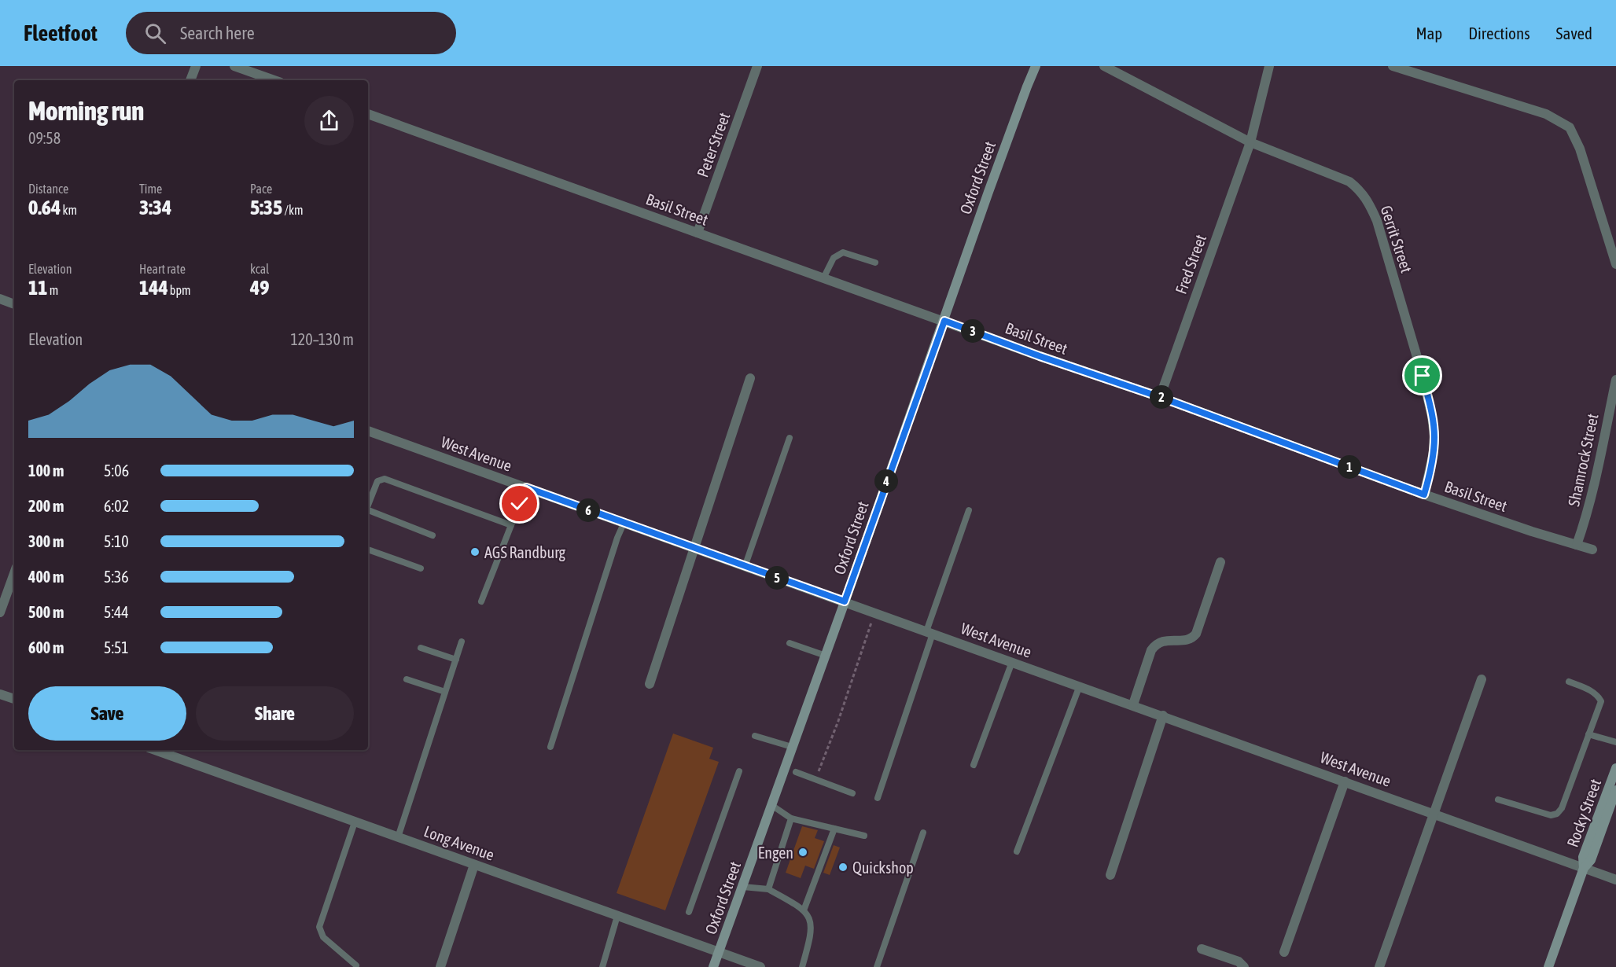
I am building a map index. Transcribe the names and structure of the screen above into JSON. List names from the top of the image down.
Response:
{
  "streets": {
    "street": [
      "Peter Street",
      "Oxford Street",
      "Basil Street",
      "Gerrit Street",
      "Fred Street",
      "West Avenue",
      "Shamrock Street",
      "Rocky Street",
      "Long Avenue"
    ]
  },
  "crossings": [
    ["Peter Street", "Basil Street"],
    ["Oxford Street", "Basil Street"],
    ["Oxford Street", "West Avenue"],
    ["Oxford Street", "Long Avenue"],
    ["Basil Street", "Gerrit Street"],
    ["Basil Street", "Fred Street"],
    ["Basil Street", "Shamrock Street"],
    ["Gerrit Street", "Fred Street"],
    ["West Avenue", "Rocky Street"]
  ],
  "places": ["AGS Randburg", "Engen", "Quickshop"],
  "page": {
    "header": "Fleetfoot",
    "search": "Search here",
    "nav": ["Map", "Directions", "Saved"],
    "heading": ["Morning run", "09:58"],
    "stats": [
      ["Distance", "0.64 km"],
      ["Time", "3:34"],
      ["Pace", "5:35 /km"],
      ["Elevation", "11 m"],
      ["Heart rate", "144 bpm"],
      ["kcal", "49"]
    ],
    "pins": [
      "3",
      "2",
      "1",
      "4",
      "6",
      "5"
    ],
    "chart": ["Elevation", "120–130 m"],
    "list": [
      {
        "name": "100 m",
        "note": "5:06"
      },
      {
        "name": "200 m",
        "note": "6:02"
      },
      {
        "name": "300 m",
        "note": "5:10"
      },
      {
        "name": "400 m",
        "note": "5:36"
      },
      {
        "name": "500 m",
        "note": "5:44"
      },
      {
        "name": "600 m",
        "note": "5:51"
      }
    ],
    "buttons": ["Save", "Share"]
  }
}
